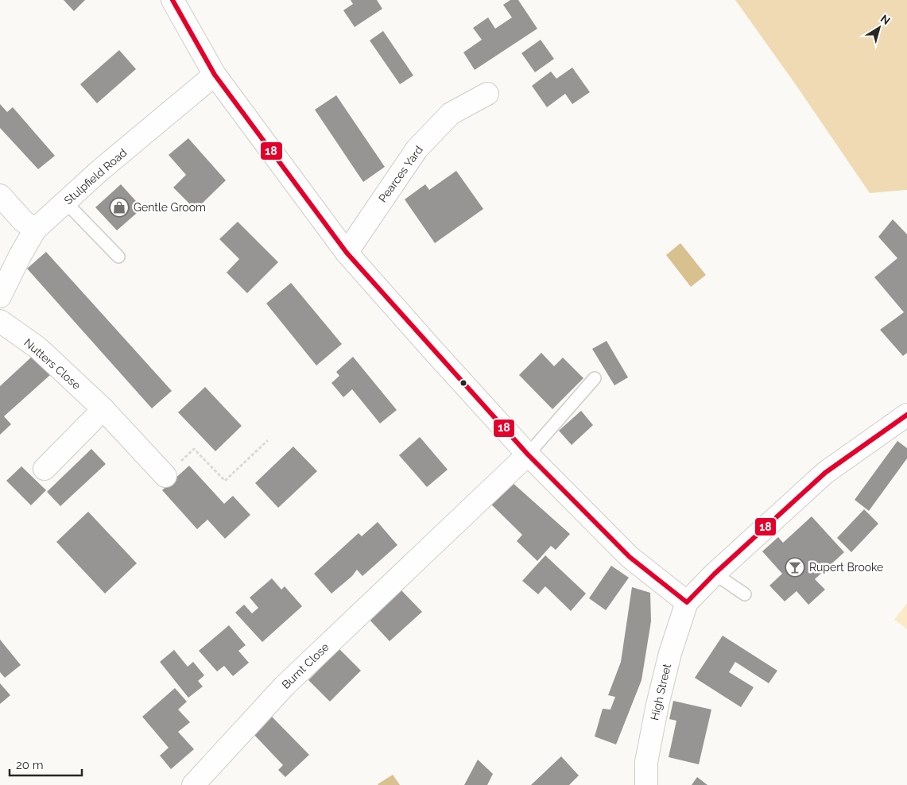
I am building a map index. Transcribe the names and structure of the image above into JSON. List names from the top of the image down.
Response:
{
  "streets": {
    "street": [
      "Pearces Yard",
      "Stulpfield Road",
      "Nutters Close",
      "Burnt Close",
      "High Street"
    ]
  },
  "places": {
    "shop": ["Gentle Groom"],
    "bar": ["Rupert Brooke"]
  },
  "lines": ["transit line 18"],
  "scale_bar": "20 m",
  "north": "top right"
}
